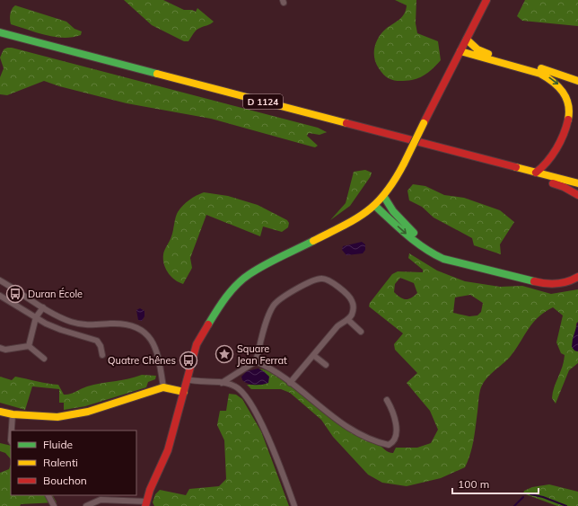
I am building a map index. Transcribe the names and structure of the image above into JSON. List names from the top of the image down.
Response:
{
  "streets": {
    "main road": ["D 1124"]
  },
  "places": {
    "bus stop": ["Duran École", "Quatre Chênes"],
    "place": ["Square Jean Ferrat"]
  },
  "legend": ["Fluide", "Ralenti", "Bouchon"],
  "scale_bar": "100 m"
}
